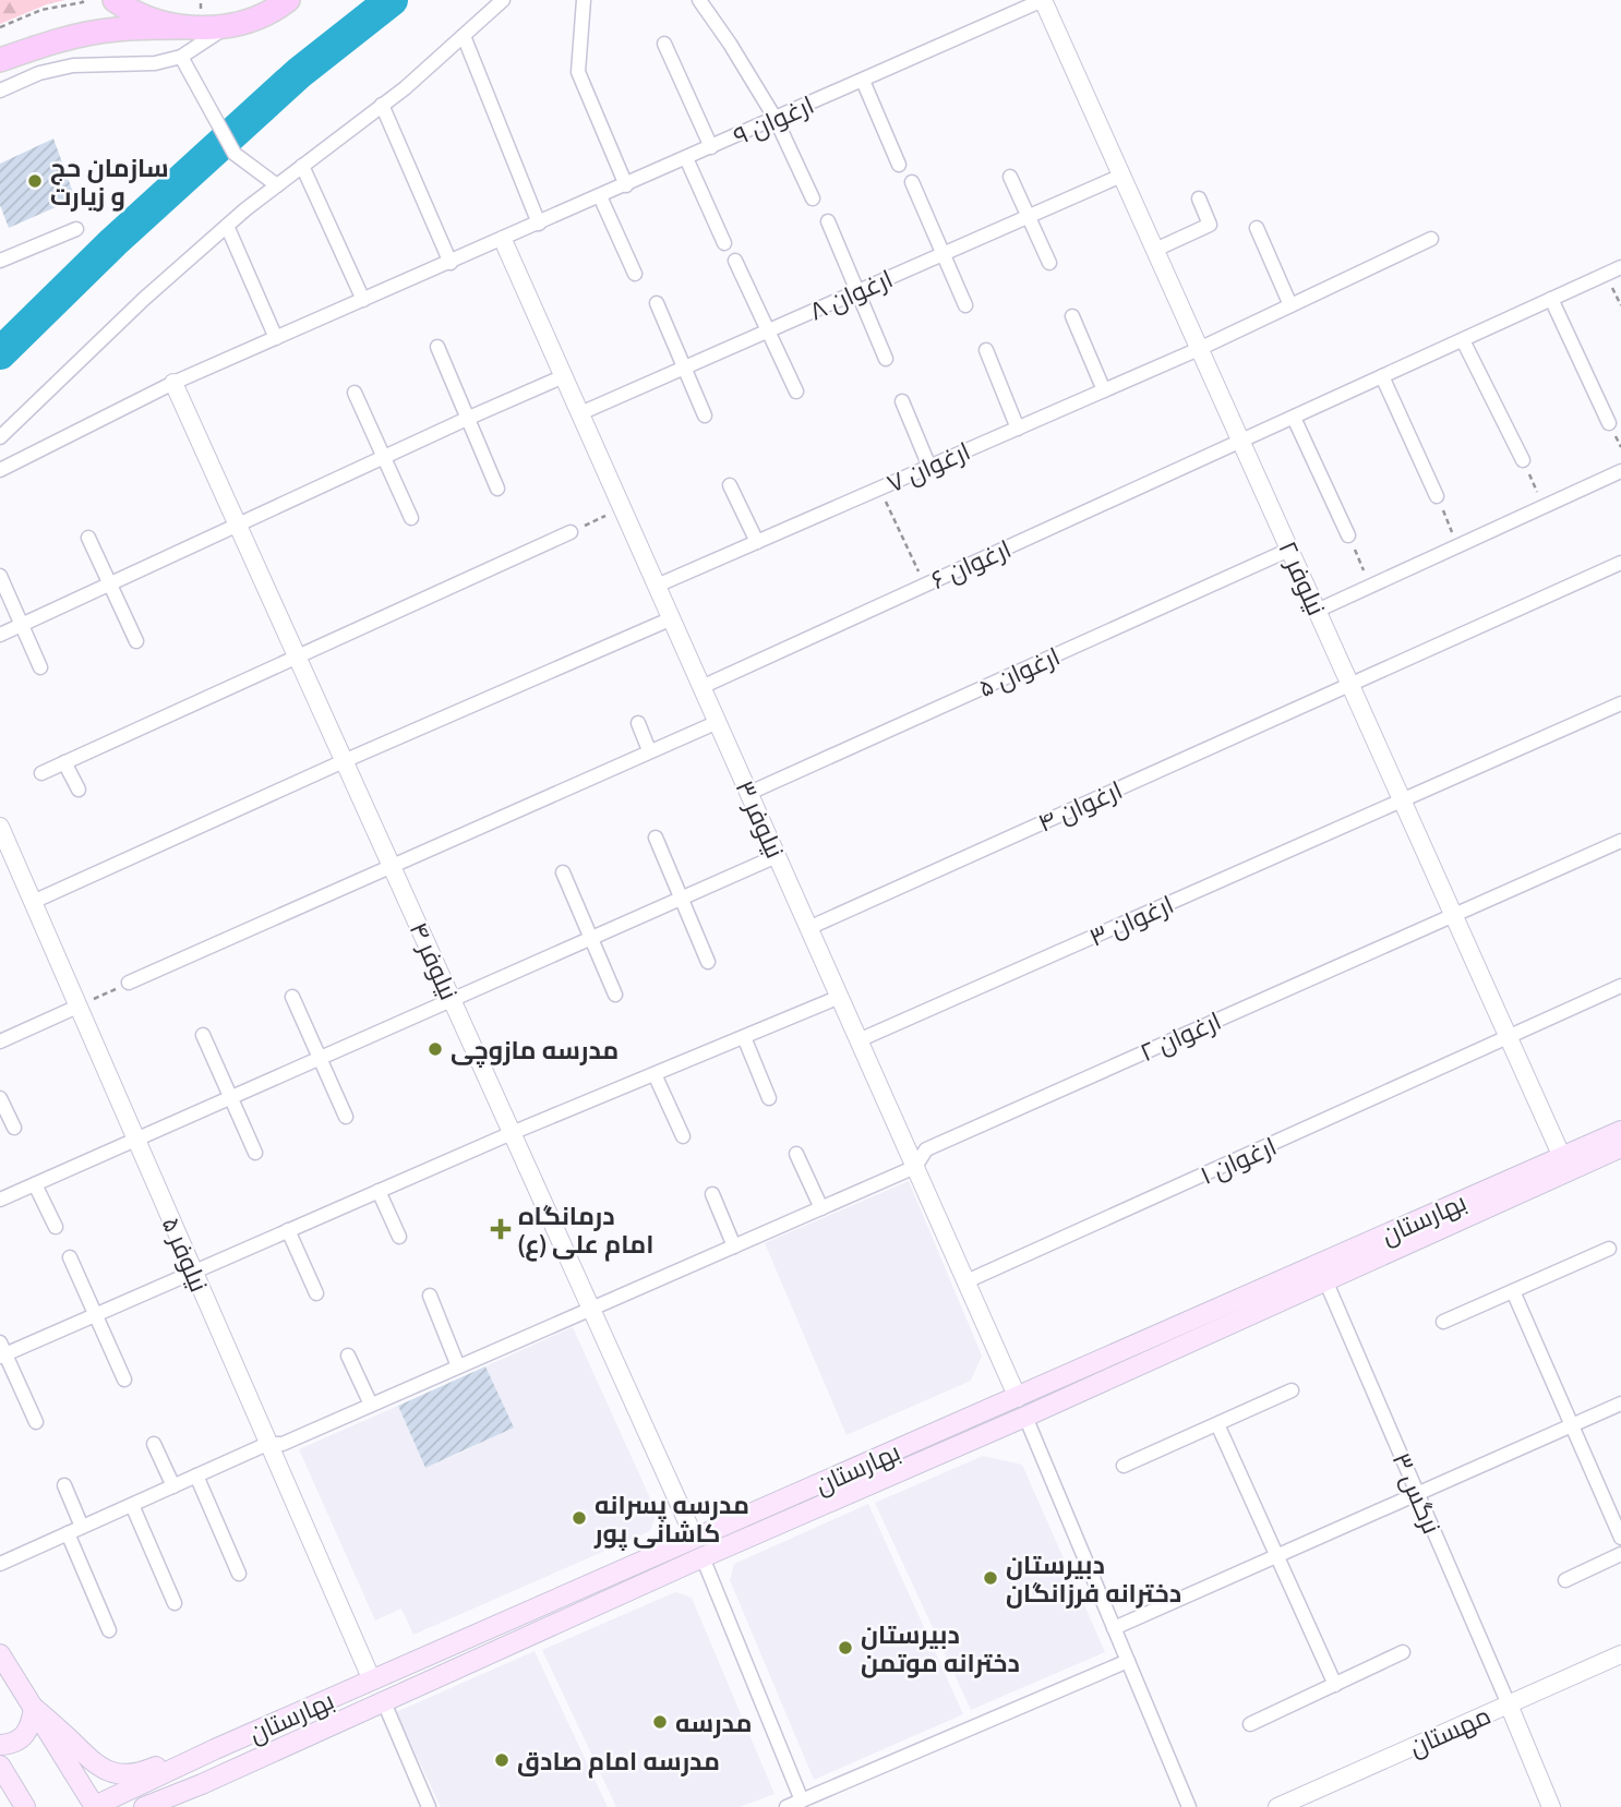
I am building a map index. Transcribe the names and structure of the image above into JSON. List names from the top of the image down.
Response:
{
  "streets": {
    "main road": ["بهارستان"],
    "street": [
      "ارغوان ۹",
      "ارغوان ۸",
      "ارغوان ۷",
      "ارغوان ۶",
      "نیلوفر ۲",
      "ارغوان ۵",
      "ارغوان ۴",
      "نیلوفر ۳",
      "ارغوان ۳",
      "نیلوفر ۴",
      "ارغوان ۲",
      "ارغوان ۱",
      "نیلوفر ۵",
      "نرگس ۳",
      "مهستان"
    ]
  },
  "crossings": [
    ["ارغوان ۹", "نیلوفر ۲"],
    ["ارغوان ۹", "نیلوفر ۳"],
    ["ارغوان ۹", "نیلوفر ۴"],
    ["ارغوان ۸", "نیلوفر ۲"],
    ["ارغوان ۸", "نیلوفر ۳"],
    ["ارغوان ۷", "نیلوفر ۲"],
    ["ارغوان ۷", "نیلوفر ۳"],
    ["ارغوان ۶", "نیلوفر ۲"],
    ["ارغوان ۶", "نیلوفر ۳"],
    ["نیلوفر ۲", "ارغوان ۵"],
    ["نیلوفر ۲", "ارغوان ۴"],
    ["نیلوفر ۲", "ارغوان ۳"],
    ["نیلوفر ۲", "ارغوان ۲"],
    ["نیلوفر ۲", "ارغوان ۱"],
    ["نیلوفر ۲", "بهارستان"],
    ["ارغوان ۵", "نیلوفر ۳"],
    ["ارغوان ۴", "نیلوفر ۳"],
    ["نیلوفر ۳", "ارغوان ۳"],
    ["نیلوفر ۳", "ارغوان ۲"],
    ["نیلوفر ۳", "ارغوان ۱"],
    ["نیلوفر ۳", "بهارستان"],
    ["نیلوفر ۴", "ارغوان ۲"],
    ["نیلوفر ۴", "بهارستان"],
    ["ارغوان ۲", "نیلوفر ۵"],
    ["بهارستان", "نیلوفر ۵"],
    ["بهارستان", "نرگس ۳"],
    ["نرگس ۳", "مهستان"]
  ],
  "places": {
    "other": [
      "سازمان حج و زیارت",
      "مدرسه مازوچی",
      "مدرسه پسرانه کاشانی پور",
      "دبیرستان دخترانه فرزانگان",
      "دبیرستان دخترانه موتمن",
      "مدرسه",
      "مدرسه امام صادق"
    ],
    "health": ["درمانگاه امام علی (ع)"]
  }
}
